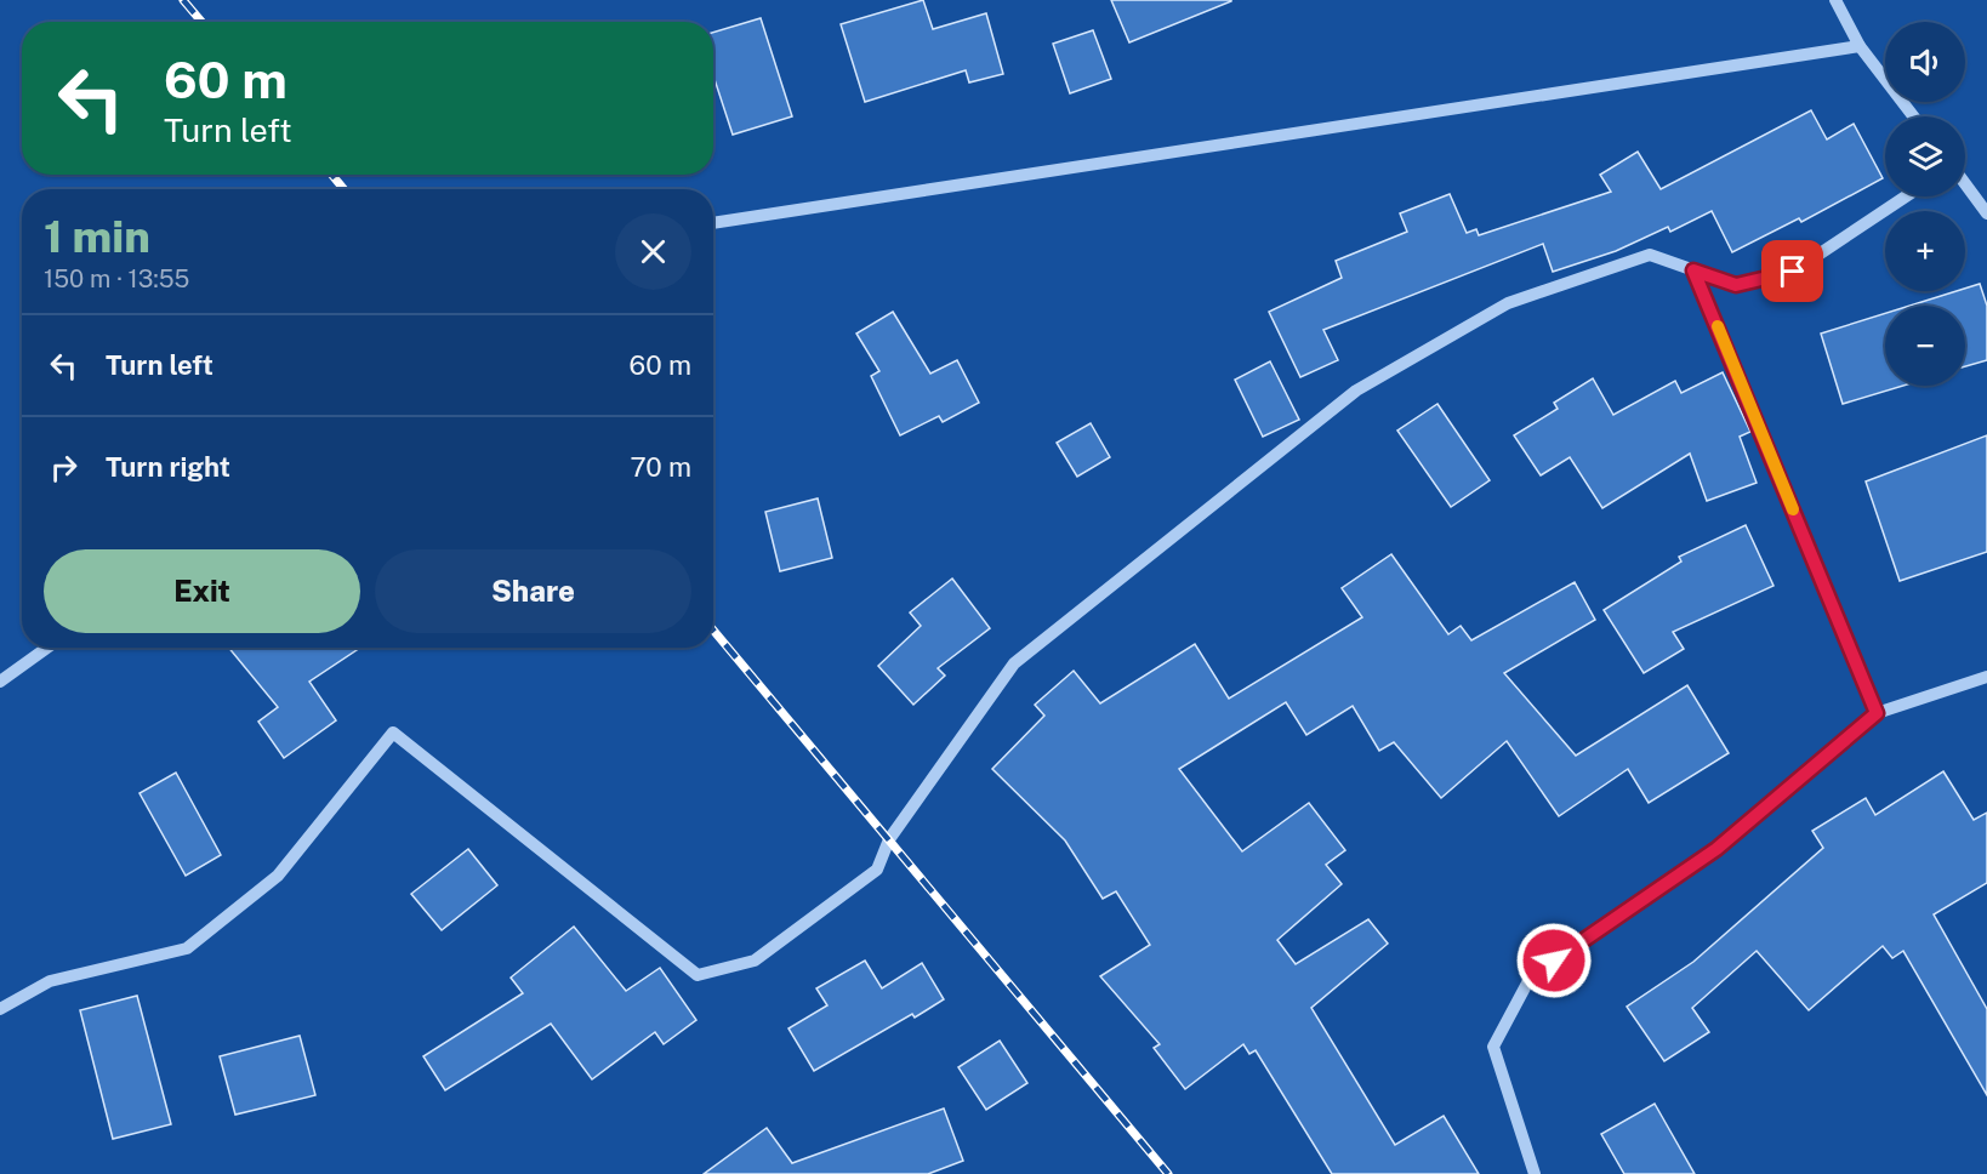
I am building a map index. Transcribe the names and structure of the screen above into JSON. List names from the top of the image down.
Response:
{
  "page": {
    "map_buttons": ["+", "−"],
    "turn": ["60 m", "Turn left"],
    "heading": ["1 min", "150 m · 13:55"],
    "list": [
      {
        "name": "Turn left",
        "value": "60 m"
      },
      {
        "name": "Turn right",
        "value": "70 m"
      }
    ],
    "buttons": ["Exit", "Share"]
  }
}
